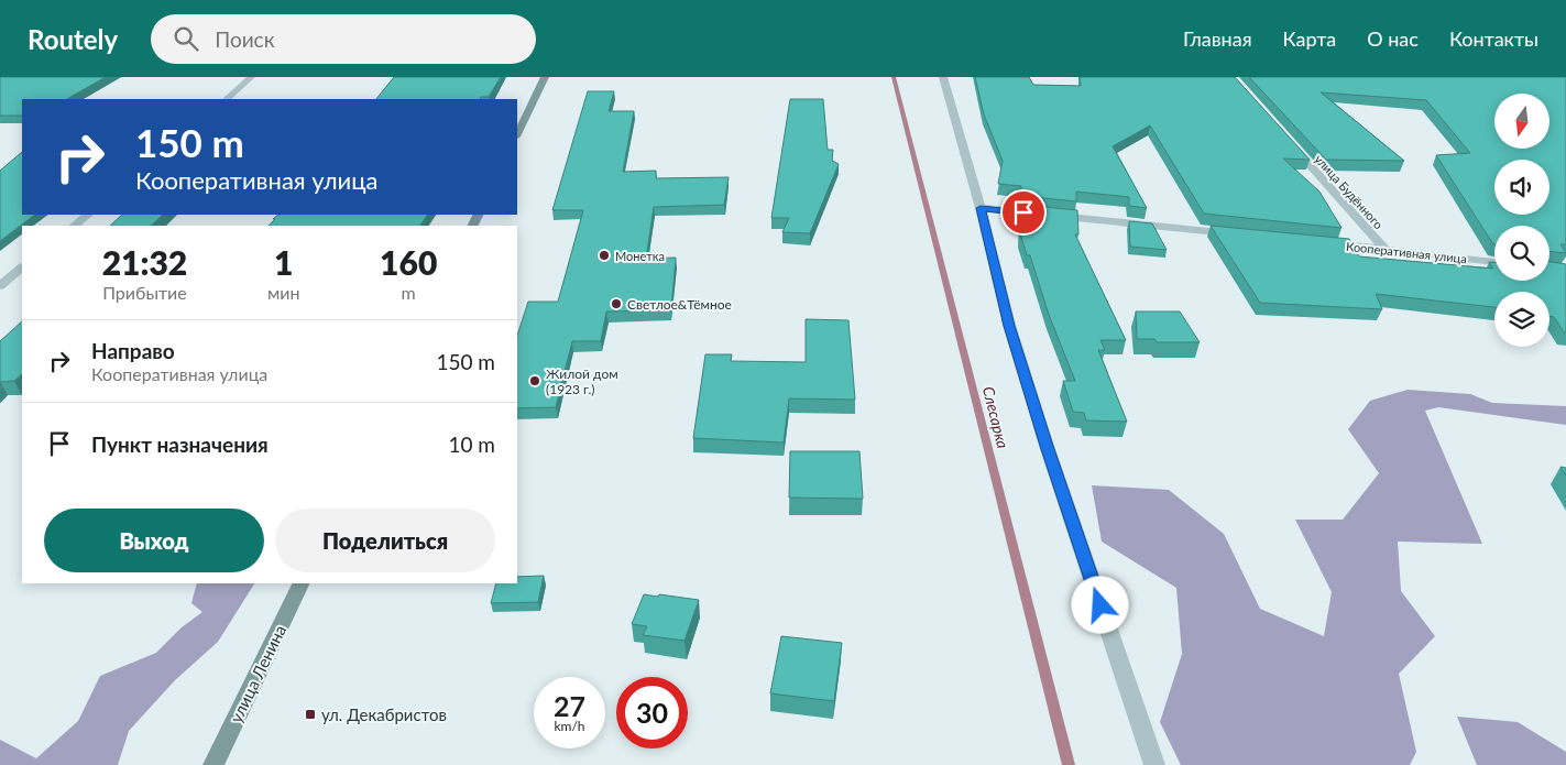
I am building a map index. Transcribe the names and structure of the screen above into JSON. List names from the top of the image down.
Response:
{
  "streets": {
    "main road": ["улица Ленина"],
    "street": ["улица Будённого", "Кооперативная улица"]
  },
  "crossings": [
    ["улица Будённого", "Кооперативная улица"]
  ],
  "water": ["Слесарка"],
  "places": {
    "other": ["Монетка", "Светлое&Тёмное", "Жилой дом (1923 г.)"],
    "transit": ["ул. Декабристов"]
  },
  "north": "bottom",
  "page": {
    "header": "Routely",
    "search": "Поиск",
    "nav": [
      "Главная",
      "Карта",
      "О нас",
      "Контакты"
    ],
    "turn": ["150 m", "Кооперативная улица"],
    "eta": [
      "21:32",
      "Прибытие",
      "1",
      "мин",
      "160",
      "m"
    ],
    "list": [
      {
        "name": "Направо",
        "note": "Кооперативная улица",
        "value": "150 m"
      },
      {
        "name": "Пункт назначения",
        "value": "10 m"
      }
    ],
    "buttons": ["Выход", "Поделиться"],
    "speed": "27 km/h",
    "limit": "30"
  }
}
